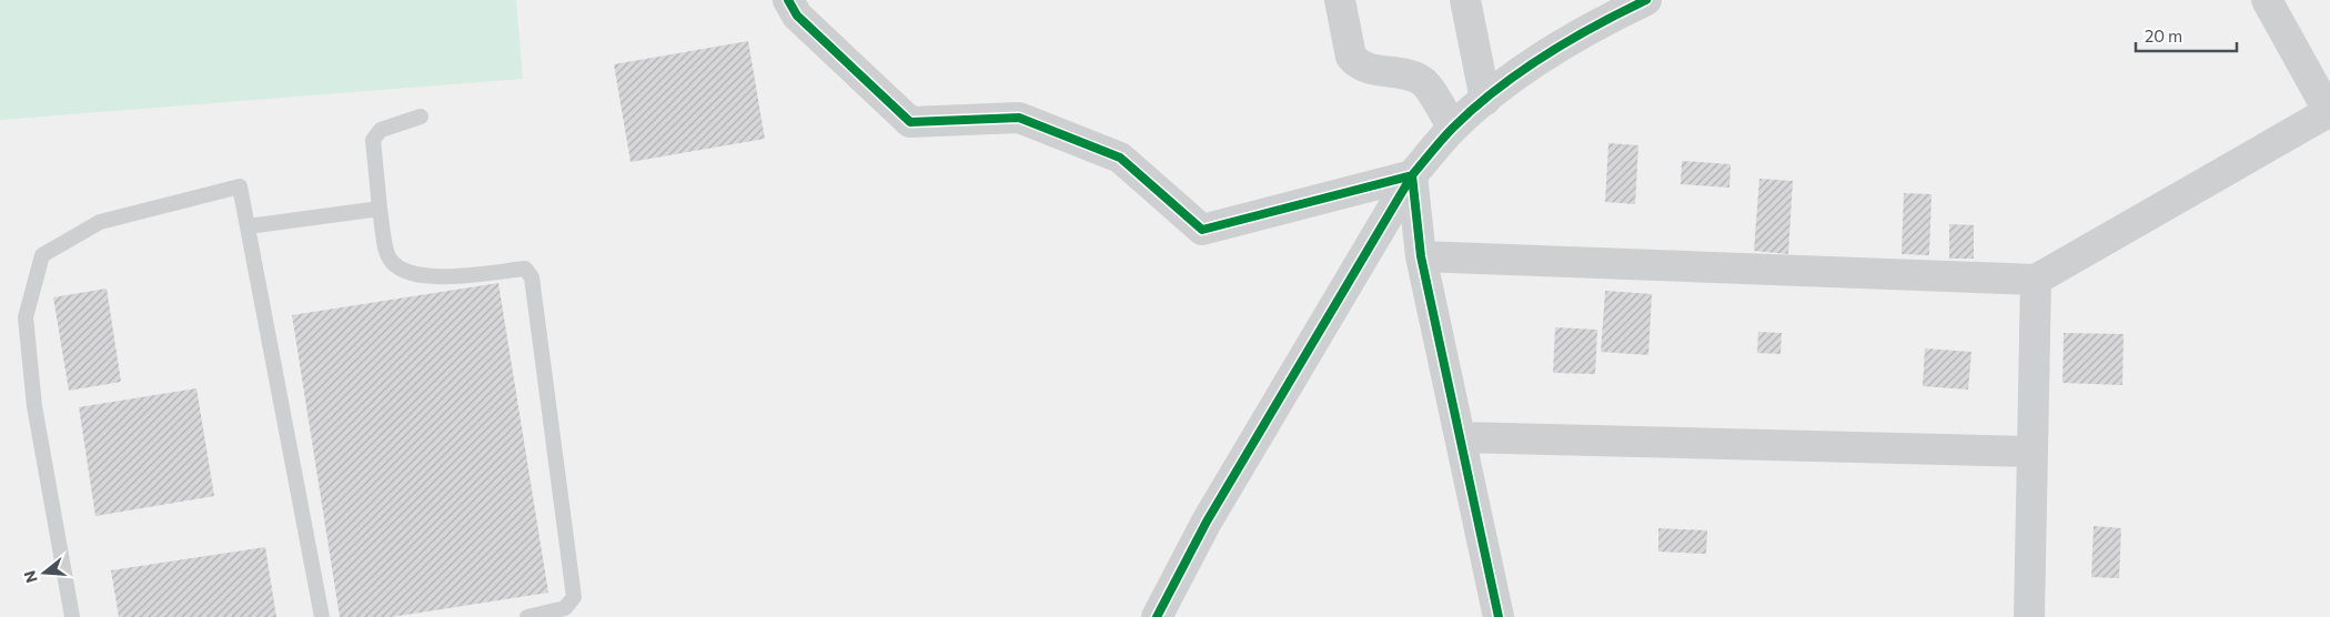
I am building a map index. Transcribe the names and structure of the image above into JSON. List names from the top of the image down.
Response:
{
  "scale_bar": "20 m",
  "north": "left"
}
